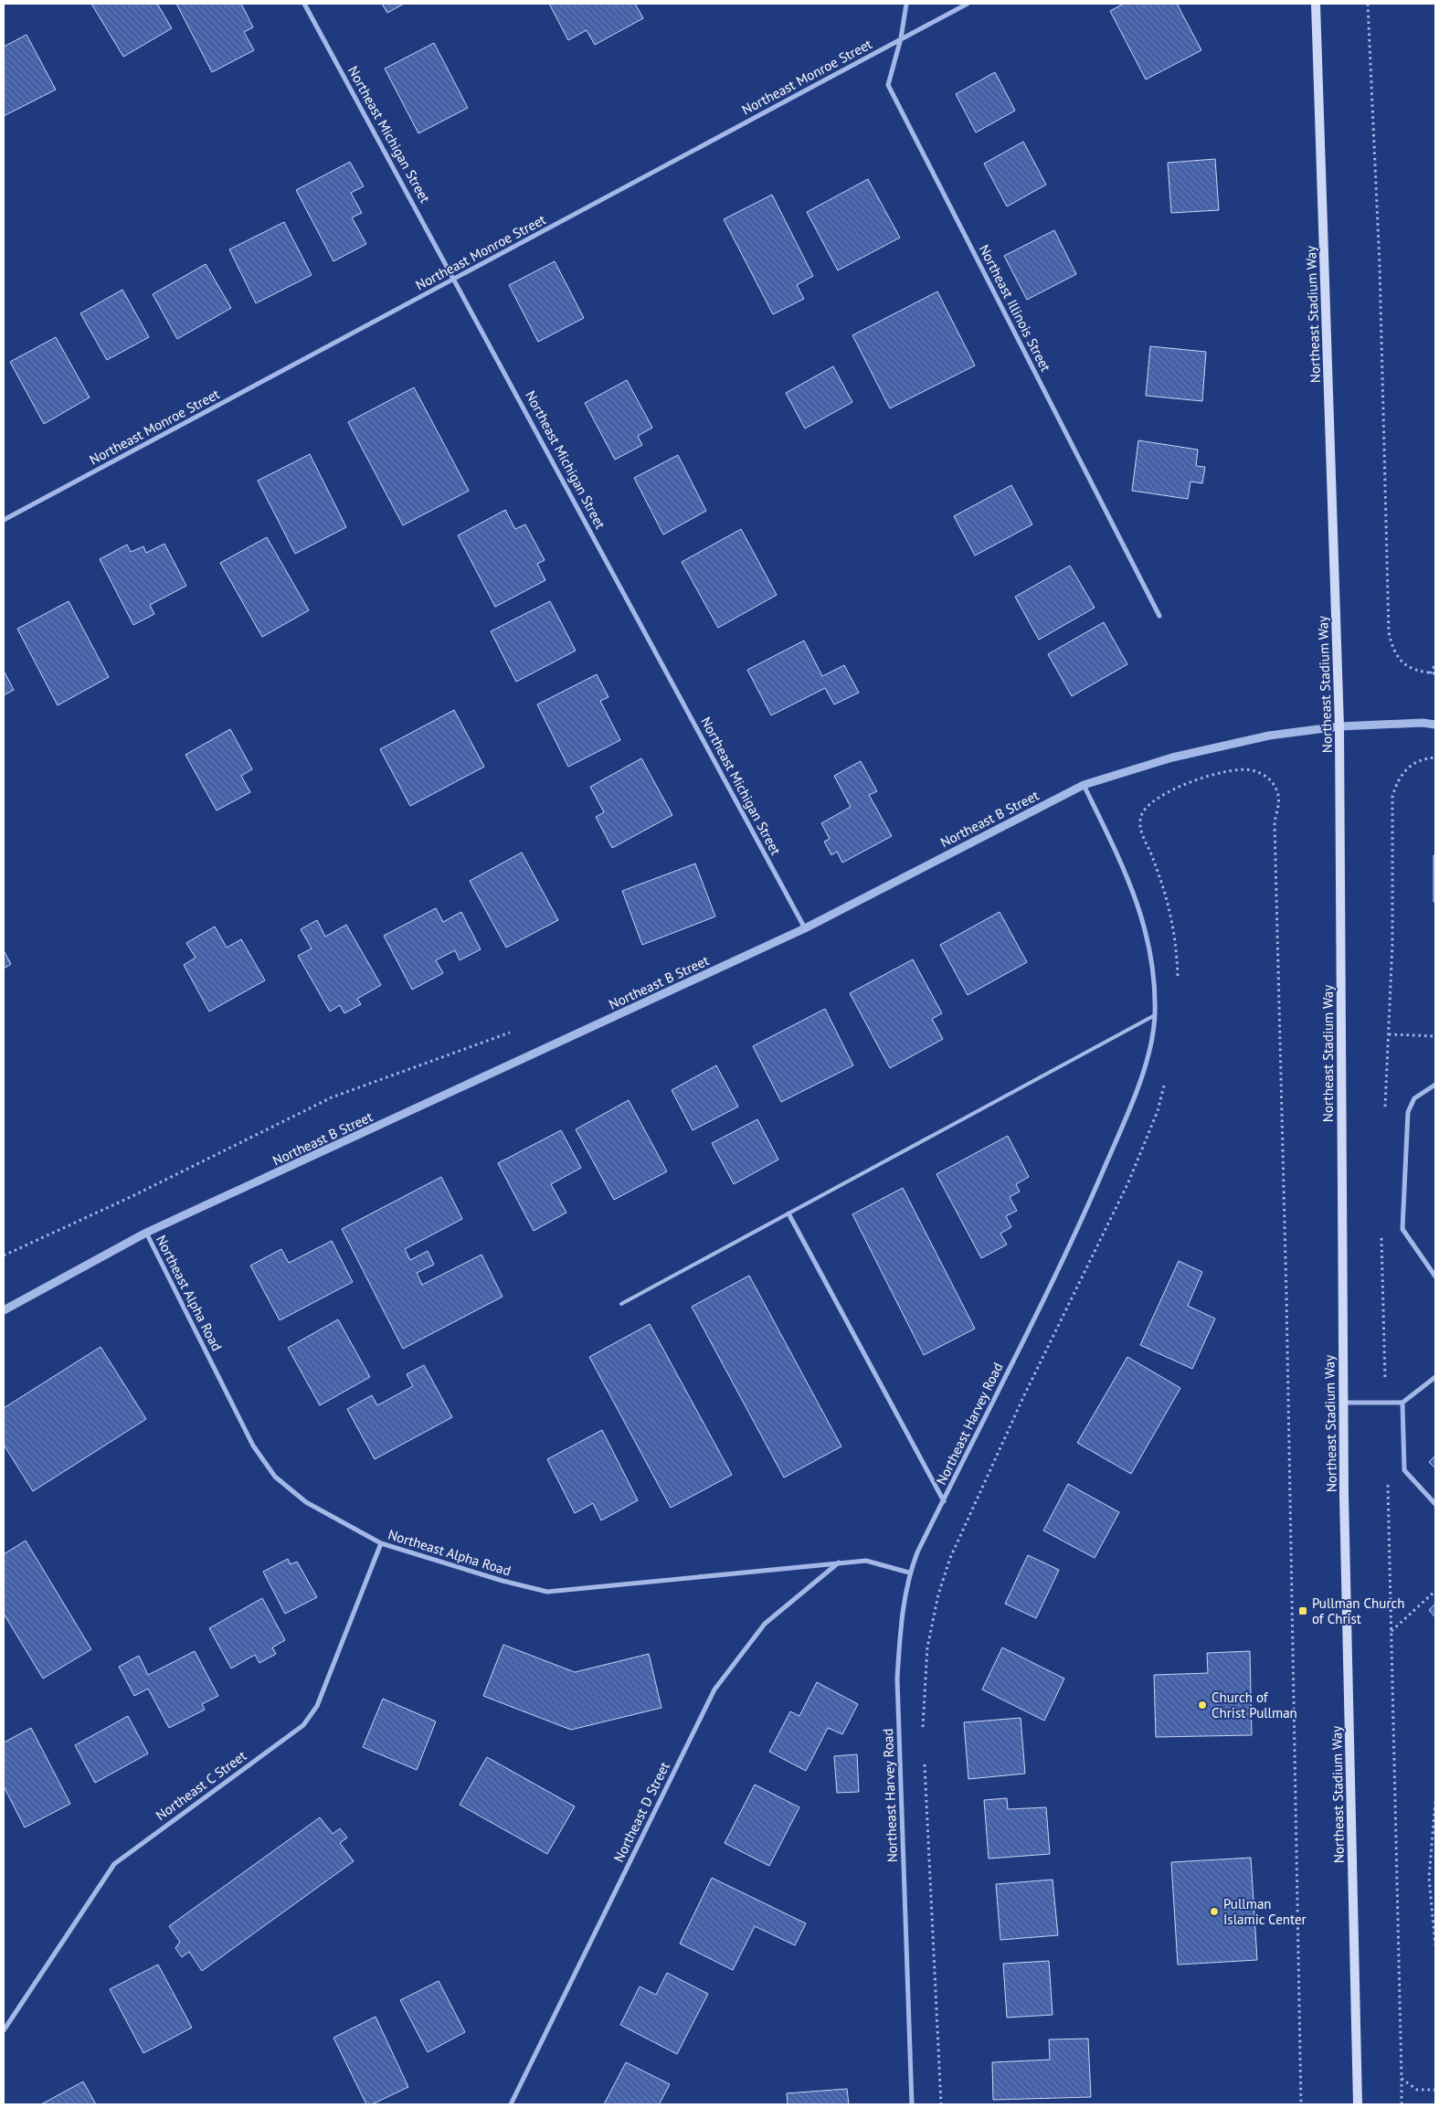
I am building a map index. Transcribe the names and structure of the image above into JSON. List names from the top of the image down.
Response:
{
  "streets": {
    "main road": ["Northeast Stadium Way"],
    "street": [
      "Northeast Monroe Street",
      "Northeast Michigan Street",
      "Northeast Illinois Street",
      "Northeast B Street",
      "Northeast Alpha Road",
      "Northeast Harvey Road",
      "Northeast C Street",
      "Northeast D Street"
    ]
  },
  "crossings": [
    ["Northeast Monroe Street", "Northeast Michigan Street"],
    ["Northeast Monroe Street", "Northeast Illinois Street"],
    ["Northeast Michigan Street", "Northeast B Street"],
    ["Northeast Stadium Way", "Northeast B Street"],
    ["Northeast B Street", "Northeast Alpha Road"],
    ["Northeast B Street", "Northeast Harvey Road"],
    ["Northeast Alpha Road", "Northeast Harvey Road"],
    ["Northeast Alpha Road", "Northeast C Street"],
    ["Northeast Alpha Road", "Northeast D Street"]
  ],
  "places": {
    "transit": ["Pullman Church of Christ"],
    "other": ["Church of Christ Pullman", "Pullman Islamic Center"]
  }
}
